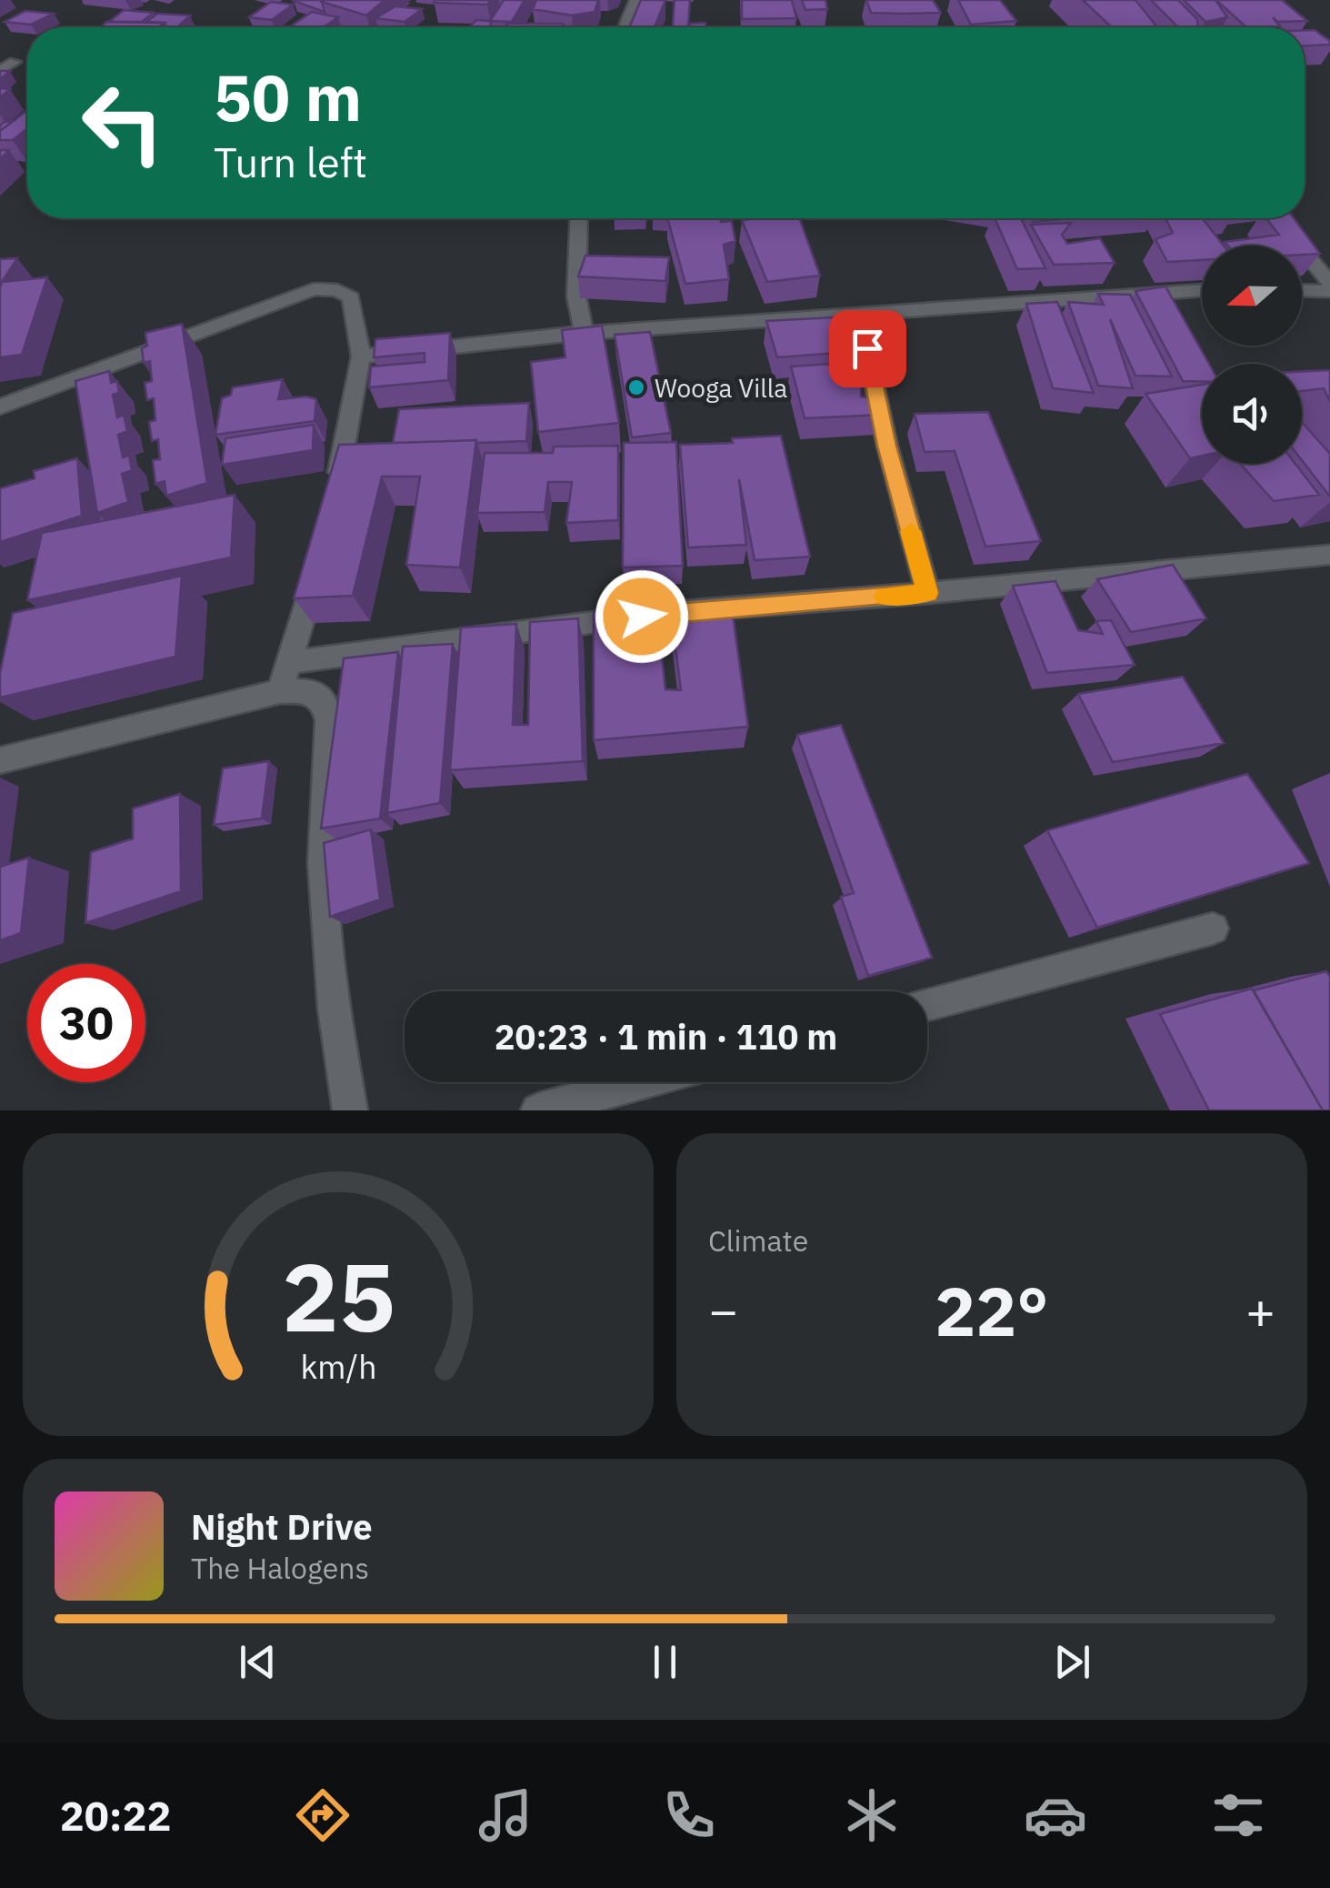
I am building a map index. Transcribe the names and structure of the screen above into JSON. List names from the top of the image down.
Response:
{
  "places": ["Wooga Villa"],
  "north": "left",
  "page": {
    "turn": ["50 m", "Turn left"],
    "limit": "30",
    "trip": "20:23 · 1 min · 110 m",
    "tile": "Climate",
    "heat": ["−", "22°", "+"],
    "song": ["Night Drive", "The Halogens"],
    "tabs": "20:22",
    "gauge": ["25", "km/h"]
  }
}
